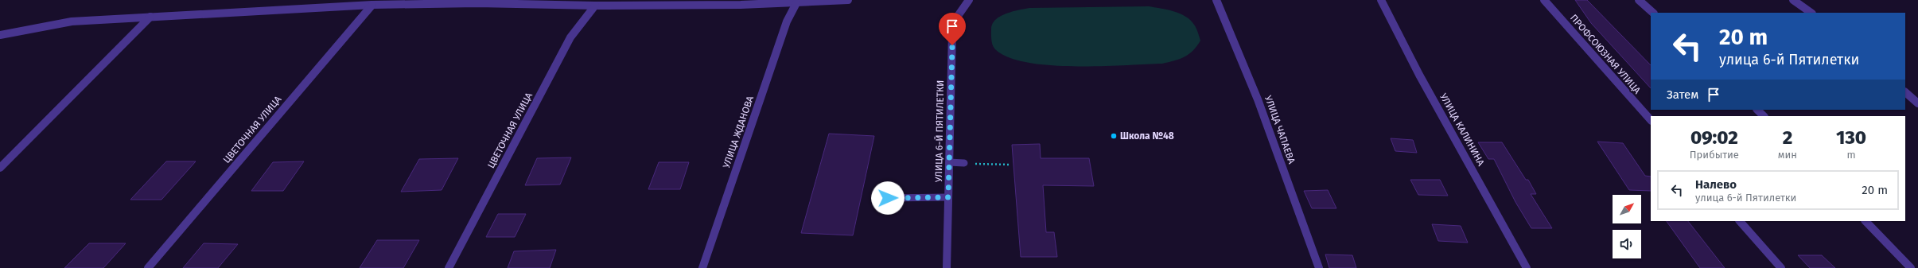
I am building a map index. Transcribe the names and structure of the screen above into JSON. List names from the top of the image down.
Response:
{
  "streets": {
    "street": [
      "ПРОФСОЮЗНАЯ УЛИЦА",
      "ЦВЕТОЧНАЯ УЛИЦА",
      "УЛИЦА ЧАПАЕВА",
      "УЛИЦА КАЛИНИНА",
      "УЛИЦА 6-Й ПЯТИЛЕТКИ",
      "УЛИЦА ЖДАНОВА"
    ]
  },
  "places": ["Школа №48"],
  "north": "top right",
  "page": {
    "turn": ["20 m", "улица 6-й Пятилетки"],
    "then": "Затем",
    "eta": [
      "09:02",
      "Прибытие",
      "2",
      "мин",
      "130",
      "m"
    ],
    "list": [
      {
        "name": "Налево",
        "note": "улица 6-й Пятилетки",
        "value": "20 m"
      }
    ]
  }
}
